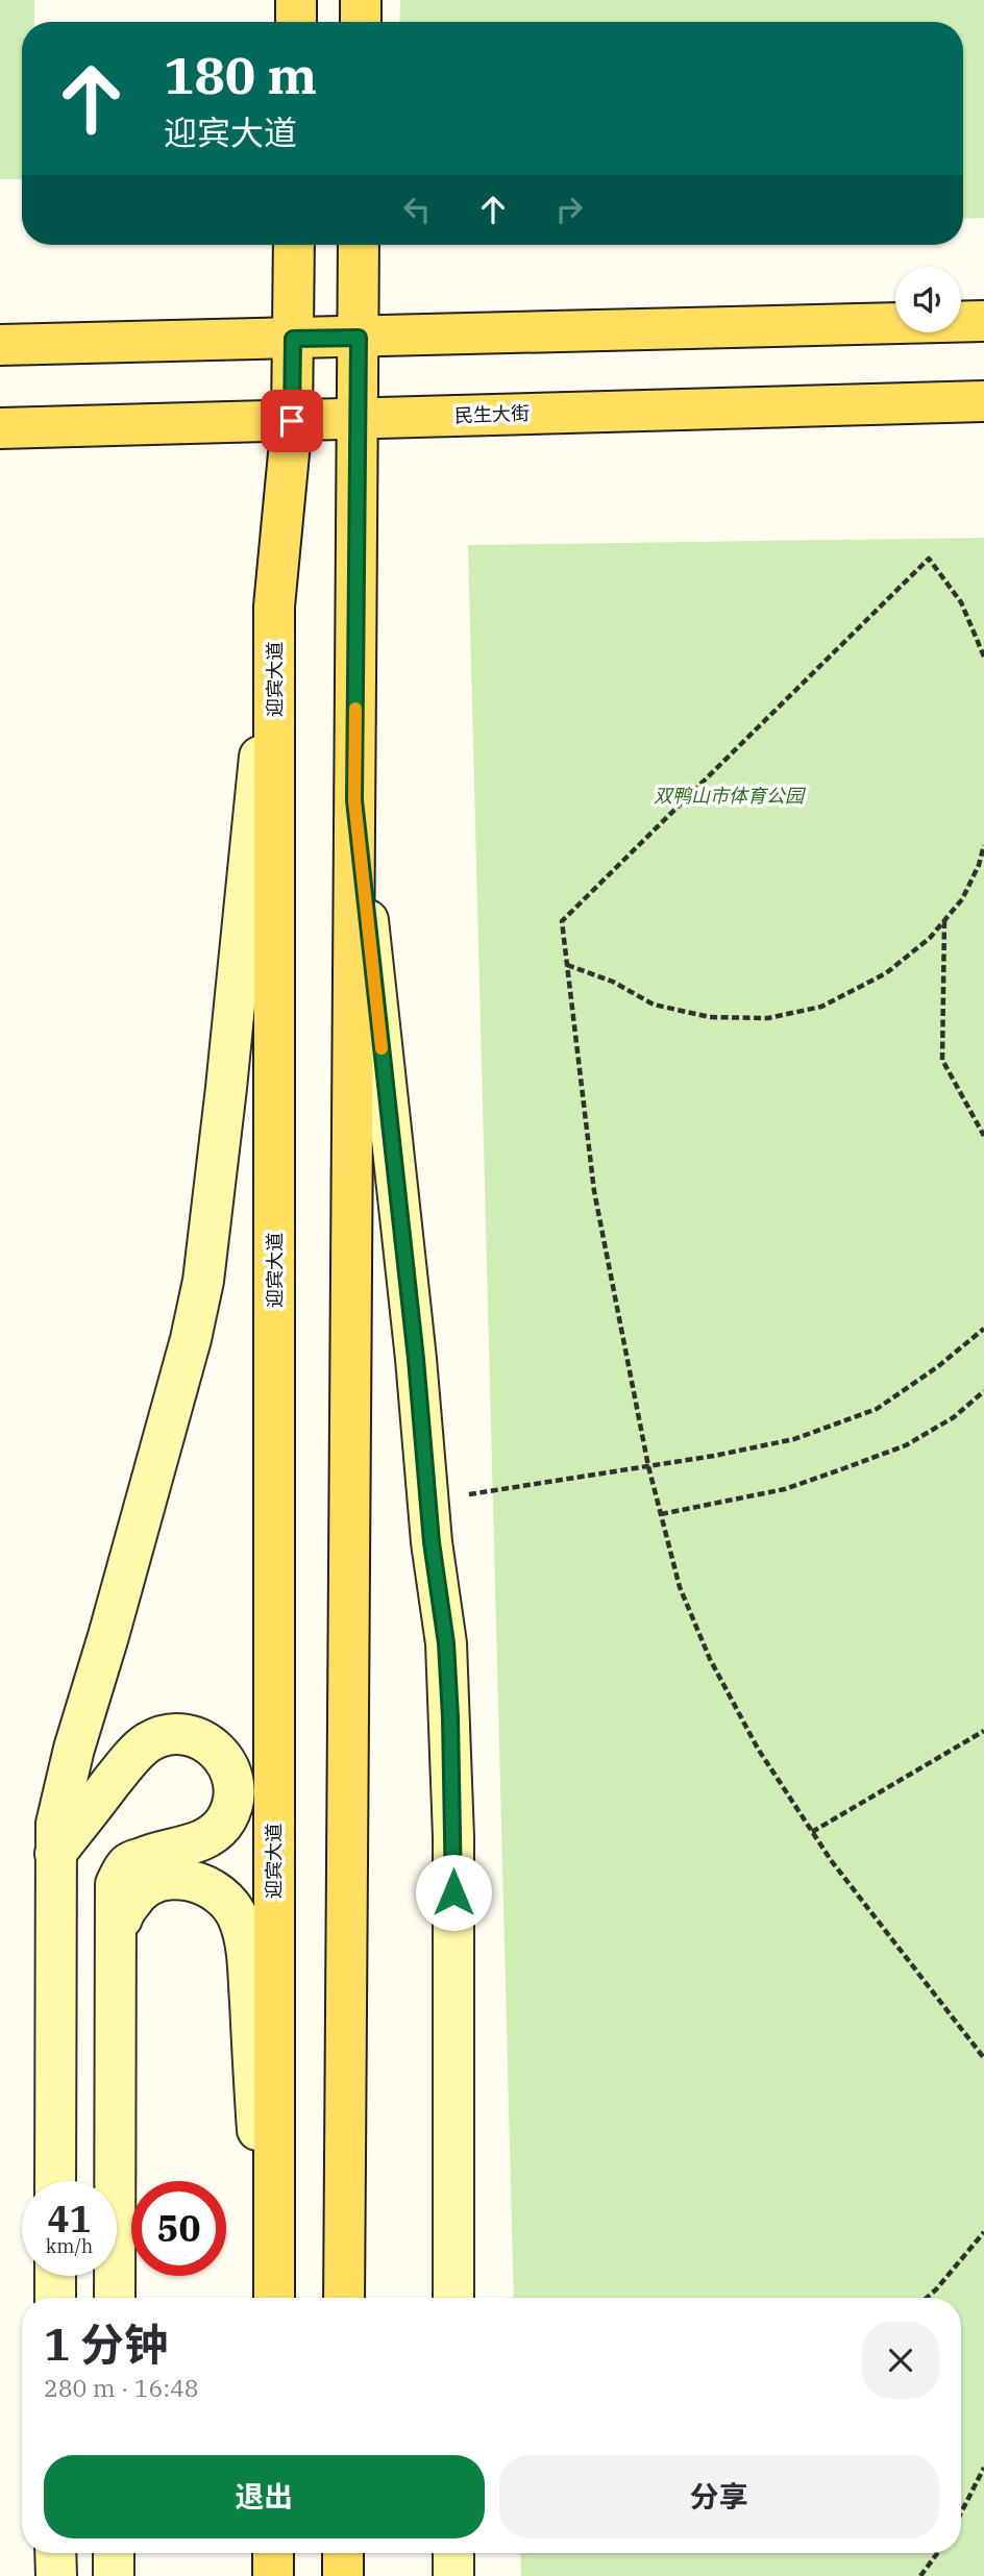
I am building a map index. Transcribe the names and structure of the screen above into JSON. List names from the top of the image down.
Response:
{
  "streets": {
    "main road": ["民生大街", "迎宾大道"]
  },
  "crossings": [
    ["民生大街", "迎宾大道"]
  ],
  "parks": ["双鸭山市体育公园"],
  "page": {
    "turn": ["180 m", "迎宾大道"],
    "speed": "41 km/h",
    "limit": "50",
    "heading": ["1 分钟", "280 m · 16:48"],
    "buttons": ["退出", "分享"]
  }
}
